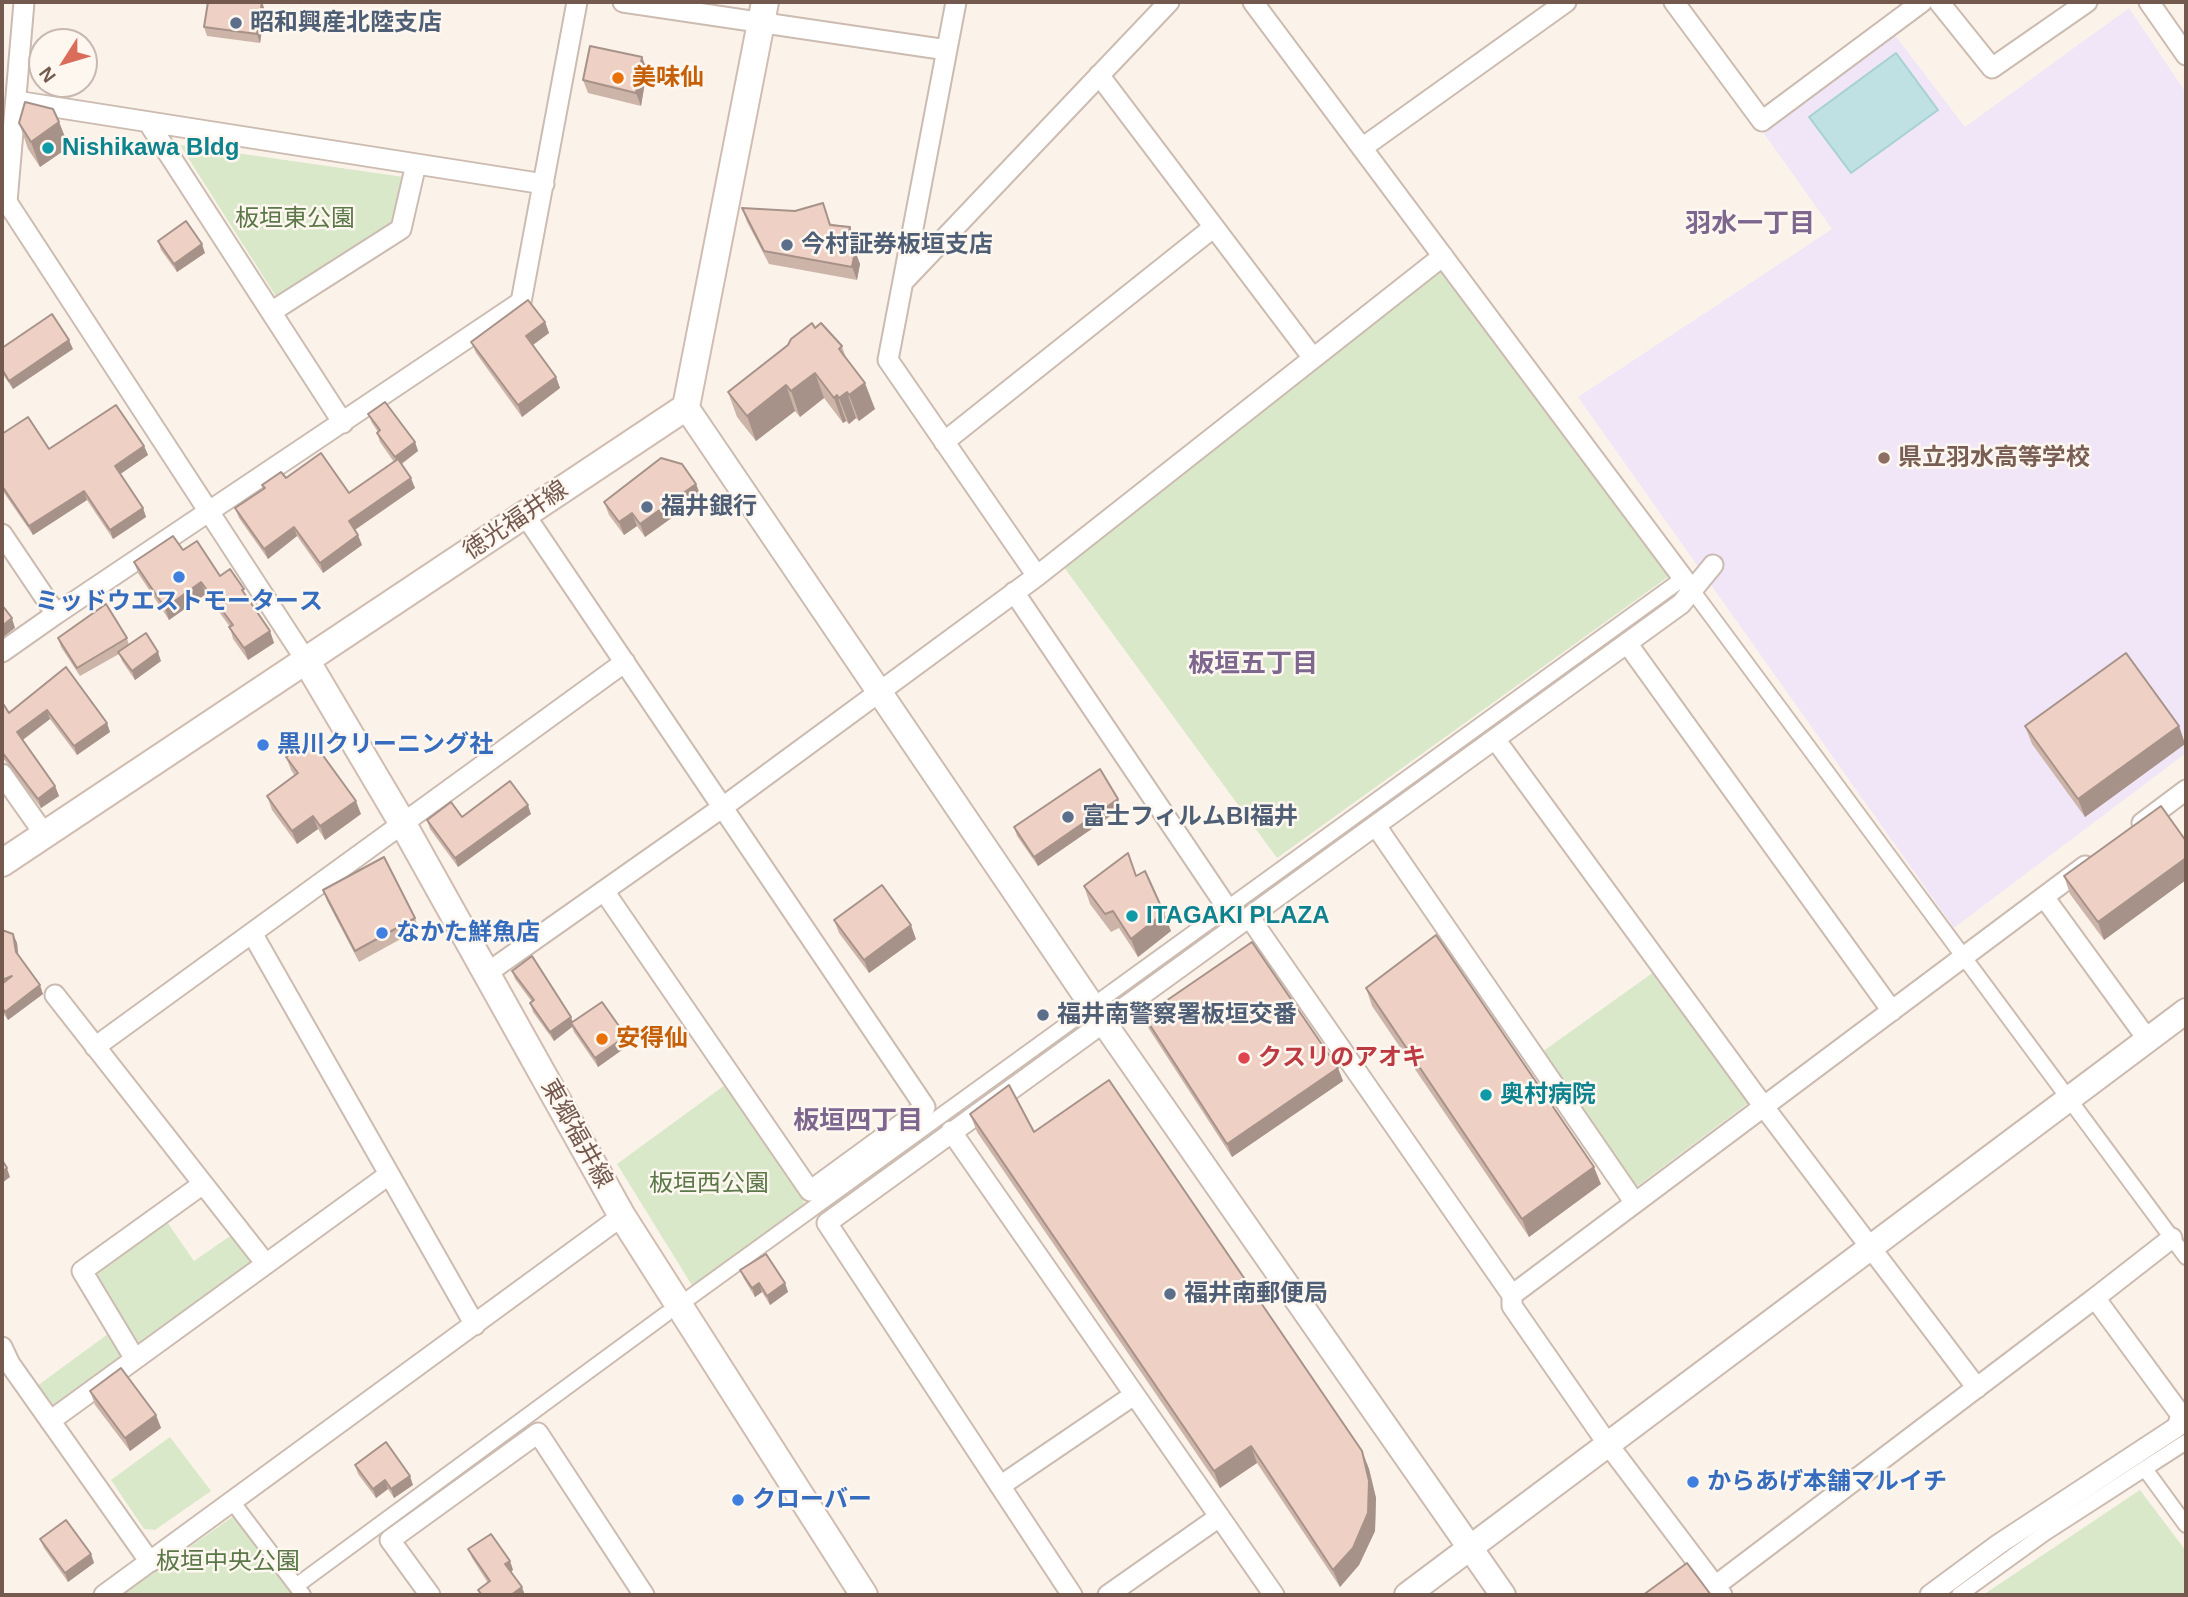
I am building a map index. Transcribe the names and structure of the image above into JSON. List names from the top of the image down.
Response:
{
  "streets": {
    "main road": ["徳光福井線", "東郷福井線"]
  },
  "crossings": [
    ["徳光福井線", "東郷福井線"]
  ],
  "districts": ["羽水一丁目", "板垣五丁目", "板垣四丁目"],
  "parks": ["板垣東公園", "板垣西公園", "板垣中央公園"],
  "places": [
    "昭和興産北陸支店",
    "美味仙",
    "Nishikawa Bldg",
    "今村証券板垣支店",
    "県立羽水高等学校",
    "福井銀行",
    "ミッドウエストモータース",
    "黒川クリーニング社",
    "富士フィルムBI福井",
    "ITAGAKI PLAZA",
    "なかた鮮魚店",
    "福井南警察署板垣交番",
    "安得仙",
    "クスリのアオキ",
    "奥村病院",
    "福井南郵便局",
    "からあげ本舗マルイチ",
    "クローバー"
  ],
  "north": "bottom left"
}
